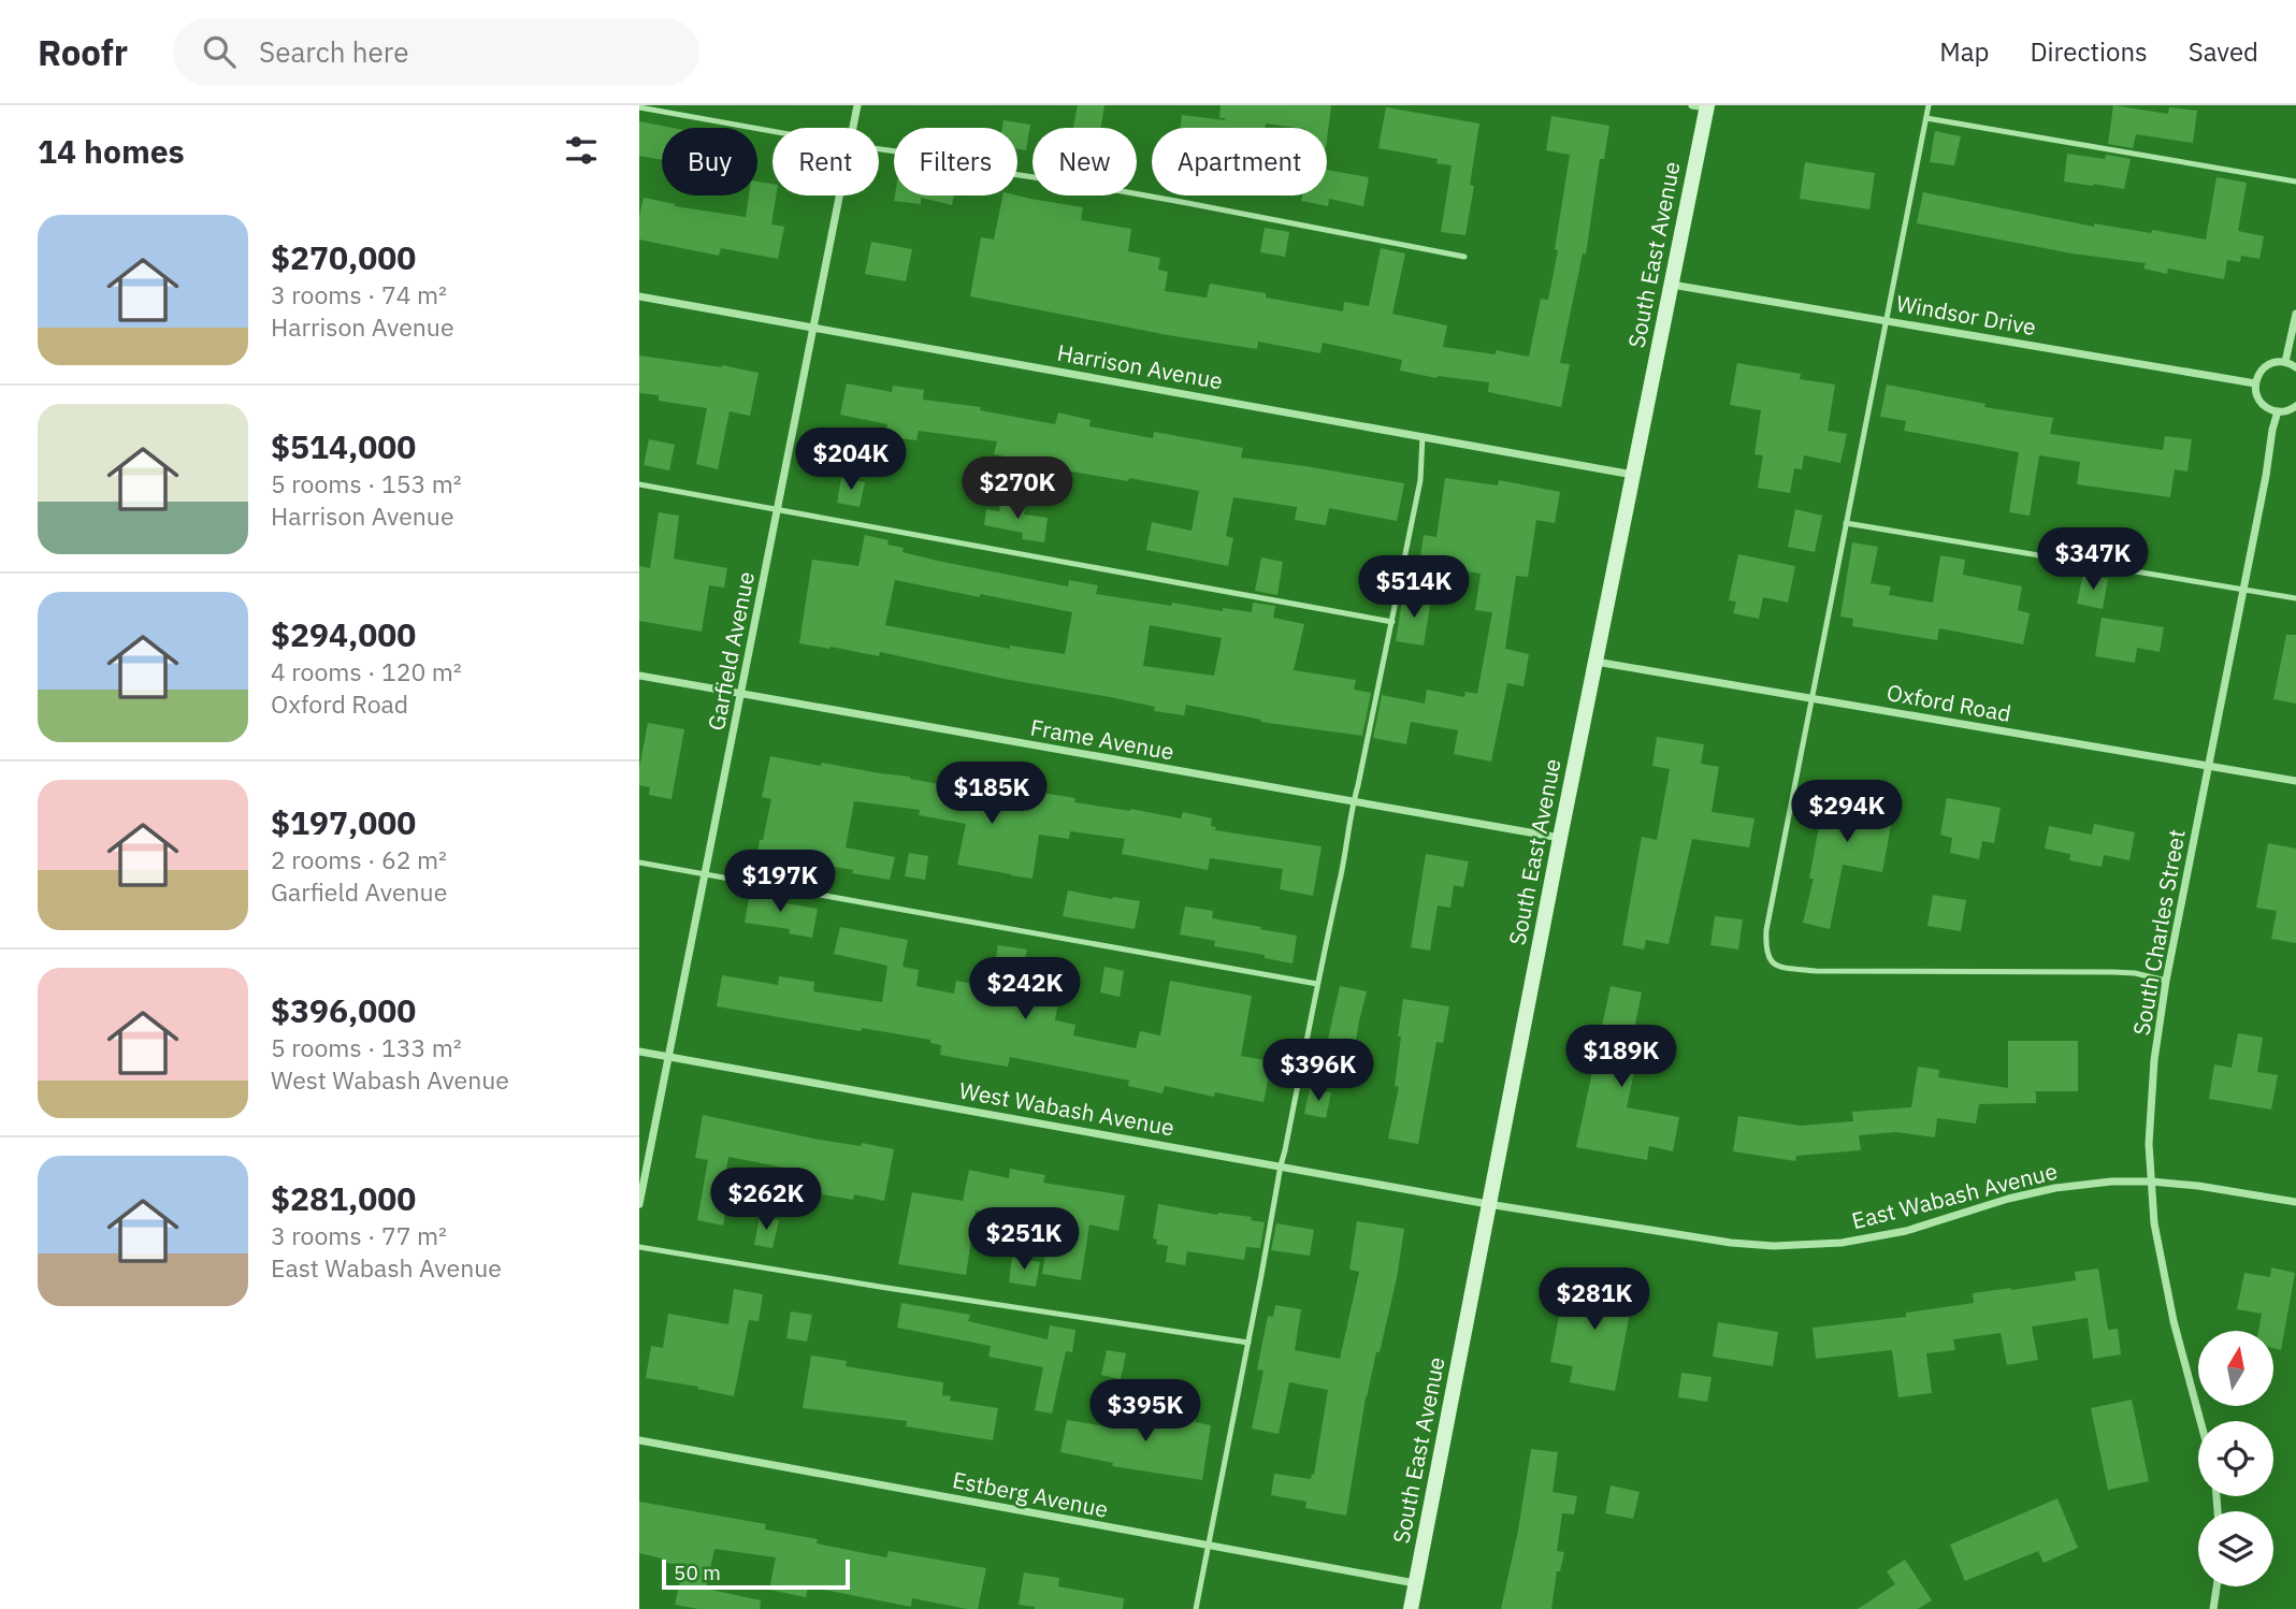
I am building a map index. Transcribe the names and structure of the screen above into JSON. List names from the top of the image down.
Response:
{
  "streets": {
    "main road": ["South East Avenue"],
    "street": [
      "Windsor Drive",
      "Harrison Avenue",
      "Garfield Avenue",
      "Oxford Road",
      "Frame Avenue",
      "South Charles Street",
      "West Wabash Avenue",
      "East Wabash Avenue",
      "Estberg Avenue"
    ]
  },
  "crossings": [
    ["South East Avenue", "Windsor Drive"],
    ["South East Avenue", "Harrison Avenue"],
    ["South East Avenue", "Oxford Road"],
    ["South East Avenue", "Frame Avenue"],
    ["South East Avenue", "West Wabash Avenue"],
    ["South East Avenue", "East Wabash Avenue"],
    ["South East Avenue", "Estberg Avenue"],
    ["Harrison Avenue", "Garfield Avenue"],
    ["Garfield Avenue", "Frame Avenue"],
    ["Garfield Avenue", "West Wabash Avenue"],
    ["Oxford Road", "South Charles Street"],
    ["South Charles Street", "East Wabash Avenue"],
    ["West Wabash Avenue", "East Wabash Avenue"]
  ],
  "scale_bar": "50 m",
  "north": "top",
  "page": {
    "header": "Roofr",
    "search": "Search here",
    "nav": ["Map", "Directions", "Saved"],
    "heading": "14 homes",
    "chip": [
      "Buy",
      "Rent",
      "Filters",
      "New",
      "Apartment"
    ],
    "list": [
      {
        "name": "$270,000",
        "note": "3 rooms · 74 m² · Harrison Avenue"
      },
      {
        "name": "$514,000",
        "note": "5 rooms · 153 m² · Harrison Avenue"
      },
      {
        "name": "$294,000",
        "note": "4 rooms · 120 m² · Oxford Road"
      },
      {
        "name": "$197,000",
        "note": "2 rooms · 62 m² · Garfield Avenue"
      },
      {
        "name": "$396,000",
        "note": "5 rooms · 133 m² · West Wabash Avenue"
      },
      {
        "name": "$281,000",
        "note": "3 rooms · 77 m² · East Wabash Avenue"
      }
    ],
    "price": [
      "$204K",
      "$270K",
      "$347K",
      "$514K",
      "$185K",
      "$294K",
      "$197K",
      "$242K",
      "$189K",
      "$396K",
      "$262K",
      "$251K",
      "$281K",
      "$395K"
    ],
    "scale": "50 m"
  }
}
